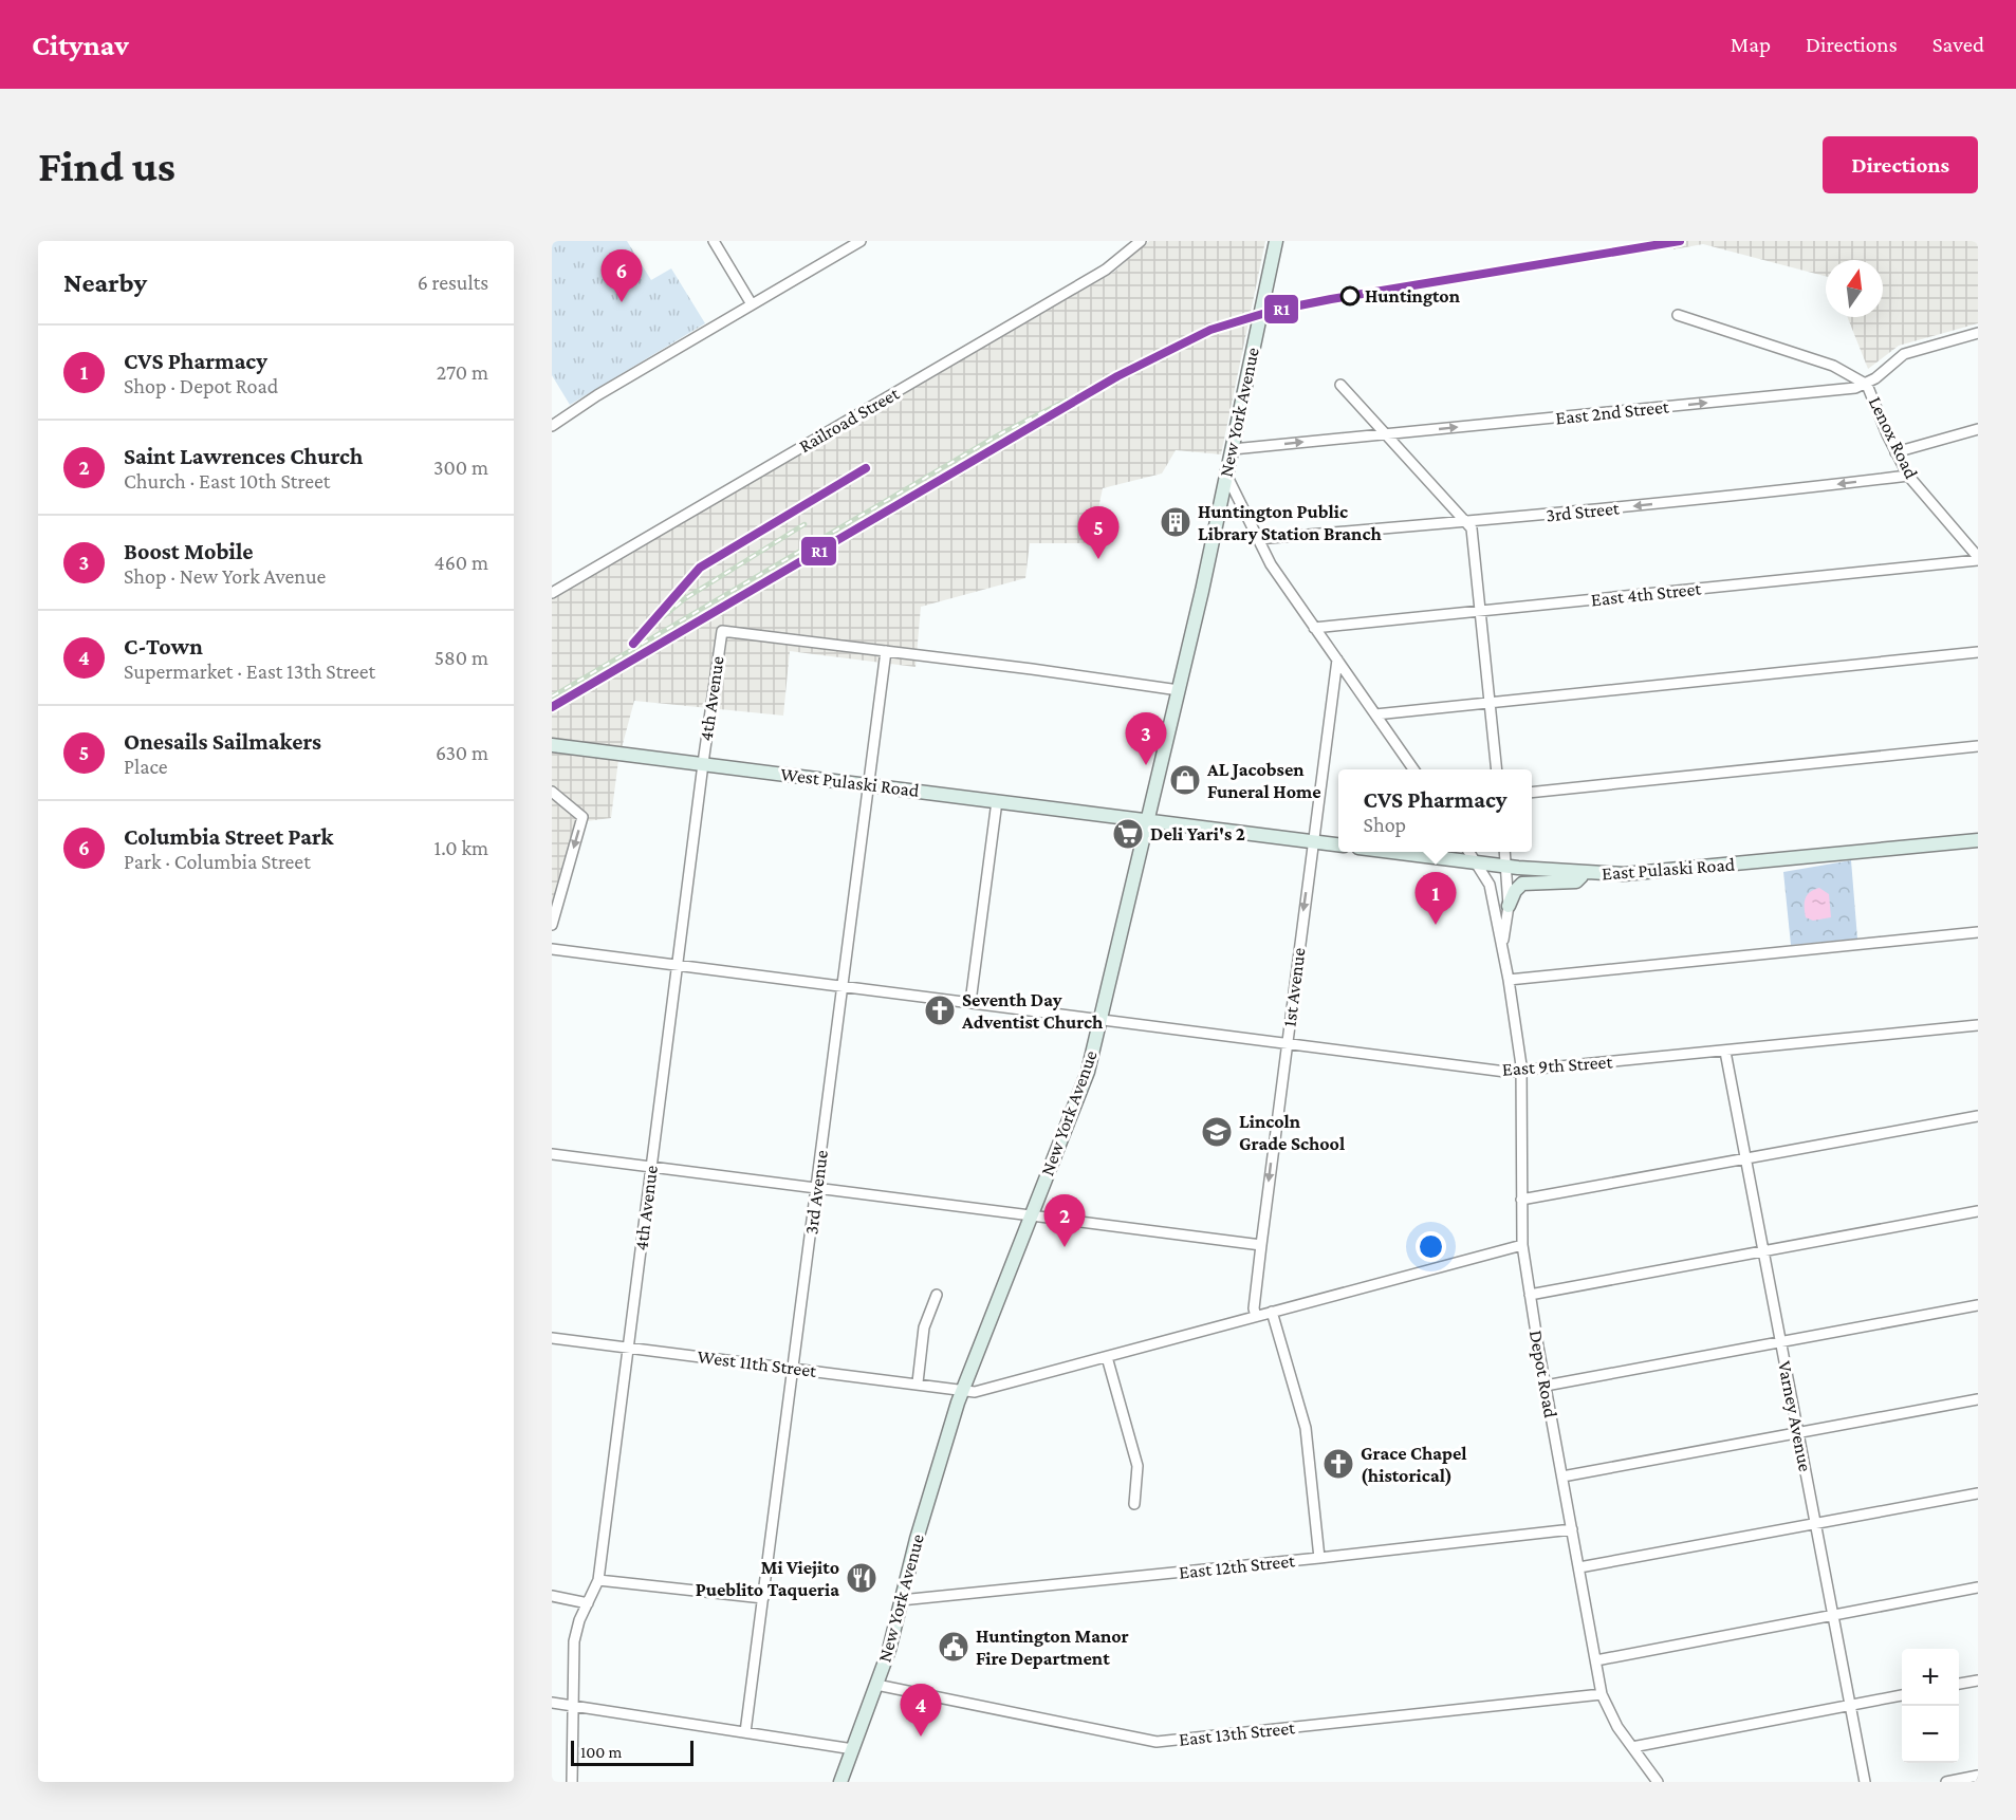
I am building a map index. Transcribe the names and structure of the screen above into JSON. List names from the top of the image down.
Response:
{
  "streets": {
    "main road": ["New York Avenue", "West Pulaski Road", "East Pulaski Road"],
    "street": [
      "East 2nd Street",
      "Railroad Street",
      "Lenox Road",
      "3rd Street",
      "East 4th Street",
      "4th Avenue",
      "1st Avenue",
      "East 9th Street",
      "3rd Avenue",
      "West 11th Street",
      "Depot Road",
      "Varney Avenue",
      "East 12th Street",
      "East 13th Street"
    ]
  },
  "crossings": [
    ["New York Avenue", "East 2nd Street"],
    ["New York Avenue", "West Pulaski Road"],
    ["New York Avenue", "East 9th Street"],
    ["New York Avenue", "West 11th Street"],
    ["New York Avenue", "East 12th Street"],
    ["New York Avenue", "East 13th Street"],
    ["East 2nd Street", "Lenox Road"],
    ["Lenox Road", "3rd Street"],
    ["Lenox Road", "East 4th Street"],
    ["4th Avenue", "West Pulaski Road"],
    ["4th Avenue", "East 9th Street"],
    ["4th Avenue", "3rd Avenue"],
    ["4th Avenue", "West 11th Street"],
    ["West Pulaski Road", "3rd Avenue"],
    ["East Pulaski Road", "Depot Road"],
    ["1st Avenue", "East 9th Street"],
    ["1st Avenue", "West 11th Street"],
    ["East 9th Street", "3rd Avenue"],
    ["East 9th Street", "Depot Road"],
    ["East 9th Street", "Varney Avenue"],
    ["3rd Avenue", "West 11th Street"],
    ["West 11th Street", "Depot Road"],
    ["Depot Road", "East 12th Street"],
    ["Depot Road", "East 13th Street"]
  ],
  "one_way": ["East 2nd Street", "3rd Street", "1st Avenue"],
  "places": {
    "other": ["Huntington"],
    "building": ["Huntington Public Library Station Branch"],
    "shop": ["AL Jacobsen Funeral Home"],
    "supermarket": ["Deli Yari's 2"],
    "church": ["Seventh Day Adventist Church", "Grace Chapel (historical)"],
    "school or university": ["Lincoln Grade School"],
    "restaurant": ["Mi Viejito Pueblito Taqueria"],
    "public building": ["Huntington Manor Fire Department"]
  },
  "lines": ["transit line R1"],
  "scale_bar": "100 m",
  "north": "top",
  "page": {
    "header": "Citynav",
    "nav": ["Map", "Directions", "Saved"],
    "buttons": "Directions",
    "title": "Find us",
    "heading": ["Nearby", "6 results"],
    "pins": [
      "6",
      "5",
      "3",
      "1",
      "2",
      "4"
    ],
    "list": [
      {
        "mark": "1",
        "name": "CVS Pharmacy",
        "note": "Shop · Depot Road",
        "value": "270 m"
      },
      {
        "mark": "2",
        "name": "Saint Lawrences Church",
        "note": "Church · East 10th Street",
        "value": "300 m"
      },
      {
        "mark": "3",
        "name": "Boost Mobile",
        "note": "Shop · New York Avenue",
        "value": "460 m"
      },
      {
        "mark": "4",
        "name": "C-Town",
        "note": "Supermarket · East 13th Street",
        "value": "580 m"
      },
      {
        "mark": "5",
        "name": "Onesails Sailmakers",
        "note": "Place",
        "value": "630 m"
      },
      {
        "mark": "6",
        "name": "Columbia Street Park",
        "note": "Park · Columbia Street",
        "value": "1.0 km"
      }
    ],
    "popup": ["CVS Pharmacy", "Shop"],
    "map_buttons": ["+", "−"],
    "scale": "100 m"
  }
}
